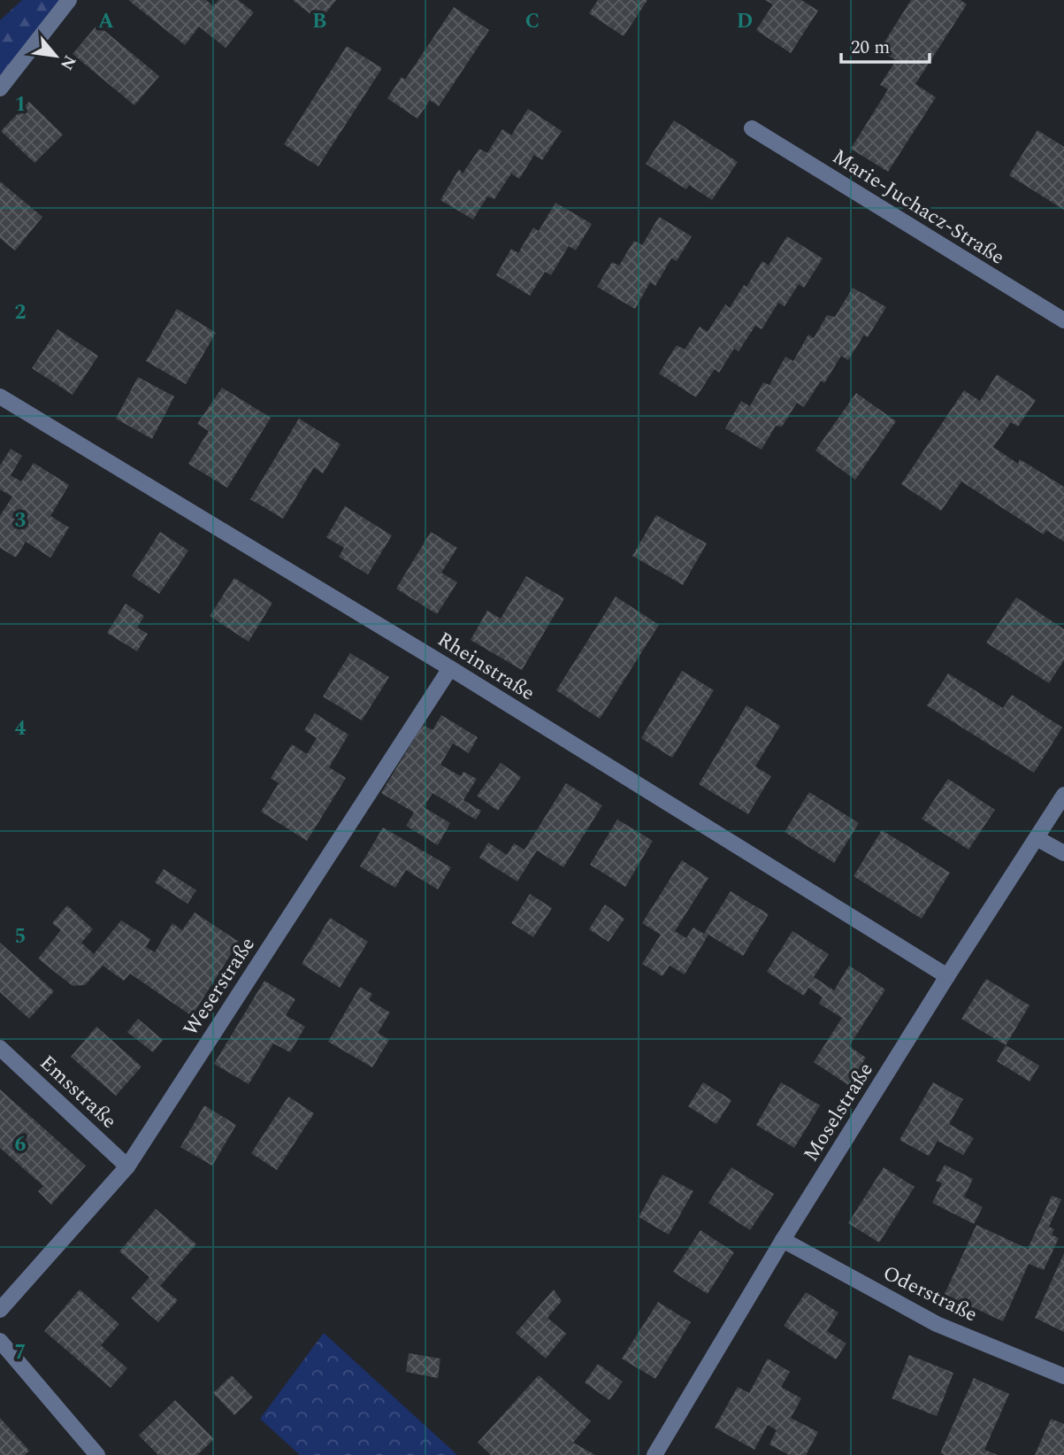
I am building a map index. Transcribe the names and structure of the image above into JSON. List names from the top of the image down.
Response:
{
  "streets": {
    "street": [
      "Marie-Juchacz-Straße",
      "Rheinstraße",
      "Weserstraße",
      "Emsstraße",
      "Moselstraße",
      "Oderstraße"
    ]
  },
  "crossings": [
    ["Rheinstraße", "Weserstraße"],
    ["Rheinstraße", "Moselstraße"],
    ["Weserstraße", "Emsstraße"],
    ["Moselstraße", "Oderstraße"]
  ],
  "scale_bar": "20 m",
  "north": "bottom right",
  "grid": {
    "columns": [
      "A",
      "B",
      "C",
      "D"
    ],
    "rows": [
      "1",
      "2",
      "3",
      "4",
      "5",
      "6",
      "7"
    ]
  }
}
